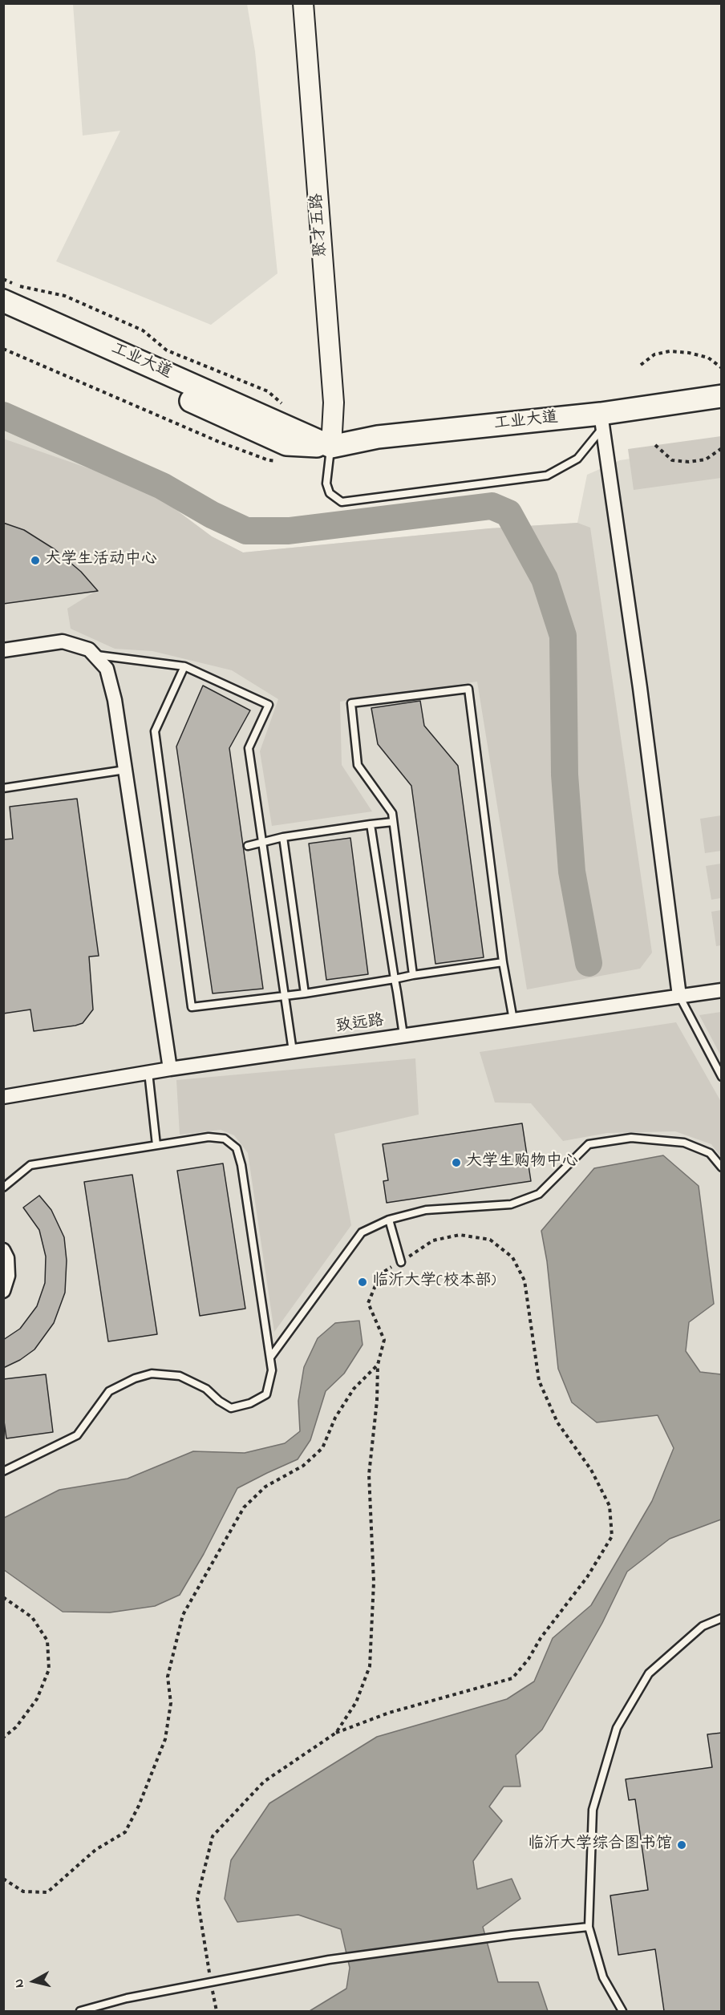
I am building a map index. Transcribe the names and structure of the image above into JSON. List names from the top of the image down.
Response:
{
  "streets": {
    "main road": ["工业大道"],
    "street": ["聚才五路", "致远路"]
  },
  "crossings": [
    ["聚才五路", "工业大道"]
  ],
  "places": [
    "大学生活动中心",
    "大学生购物中心",
    "临沂大学(校本部)",
    "临沂大学综合图书馆"
  ],
  "north": "left"
}
